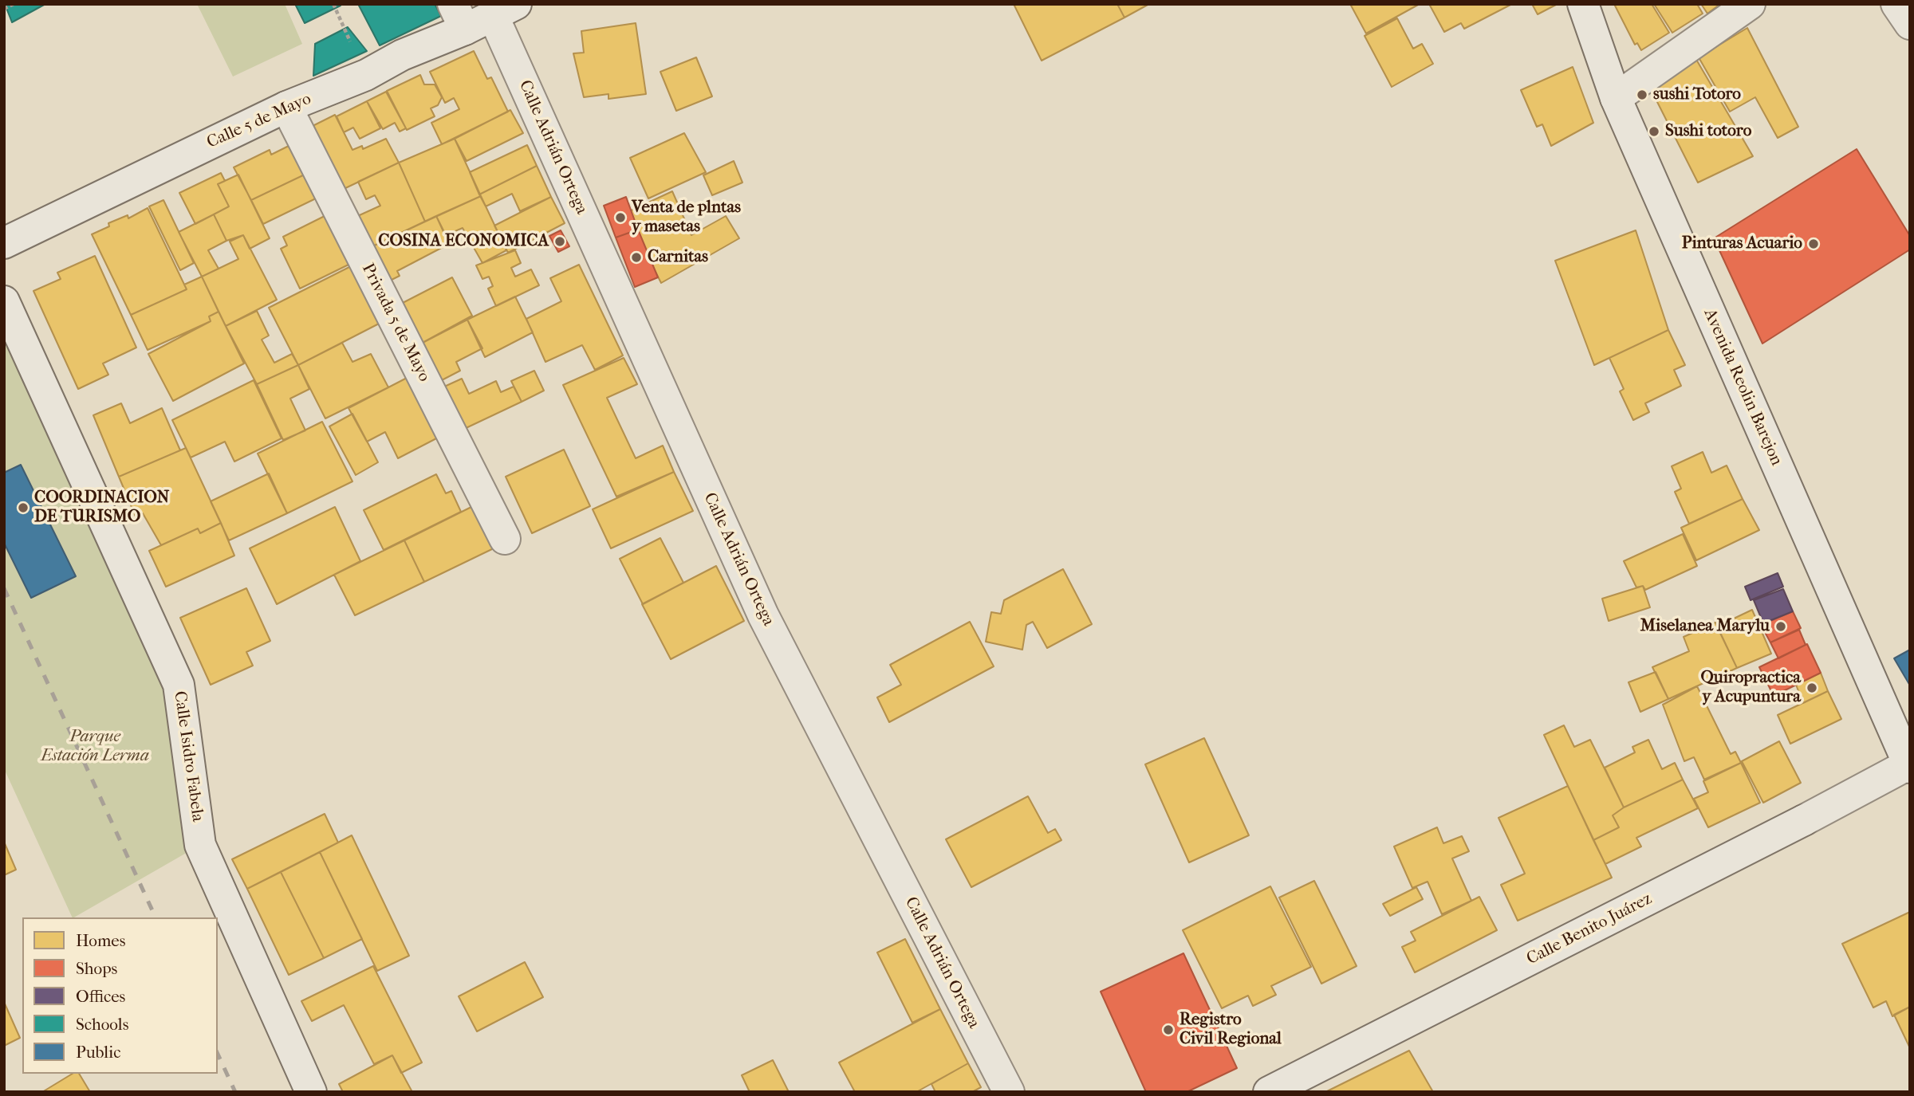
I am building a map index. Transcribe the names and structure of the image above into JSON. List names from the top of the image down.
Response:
{
  "streets": {
    "main road": [
      "Calle 5 de Mayo",
      "Calle Adrián Ortega",
      "Privada 5 de Mayo",
      "Avenida Reolin Barejon",
      "Calle Isidro Fabela",
      "Calle Benito Juárez"
    ]
  },
  "crossings": [
    ["Calle 5 de Mayo", "Calle Adrián Ortega"],
    ["Calle 5 de Mayo", "Privada 5 de Mayo"],
    ["Avenida Reolin Barejon", "Calle Benito Juárez"]
  ],
  "parks": ["Parque Estación Lerma"],
  "places": [
    "sushi Totoro",
    "Sushi totoro",
    "Venta de plntas y masetas",
    "COSINA ECONOMICA",
    "Pinturas Acuario",
    "Carnitas",
    "COORDINACION DE TURISMO",
    "Miselanea Marylu",
    "Quiropractica y Acupuntura",
    "Registro Civil Regional"
  ],
  "legend": [
    "Homes",
    "Shops",
    "Offices",
    "Schools",
    "Public"
  ]
}
